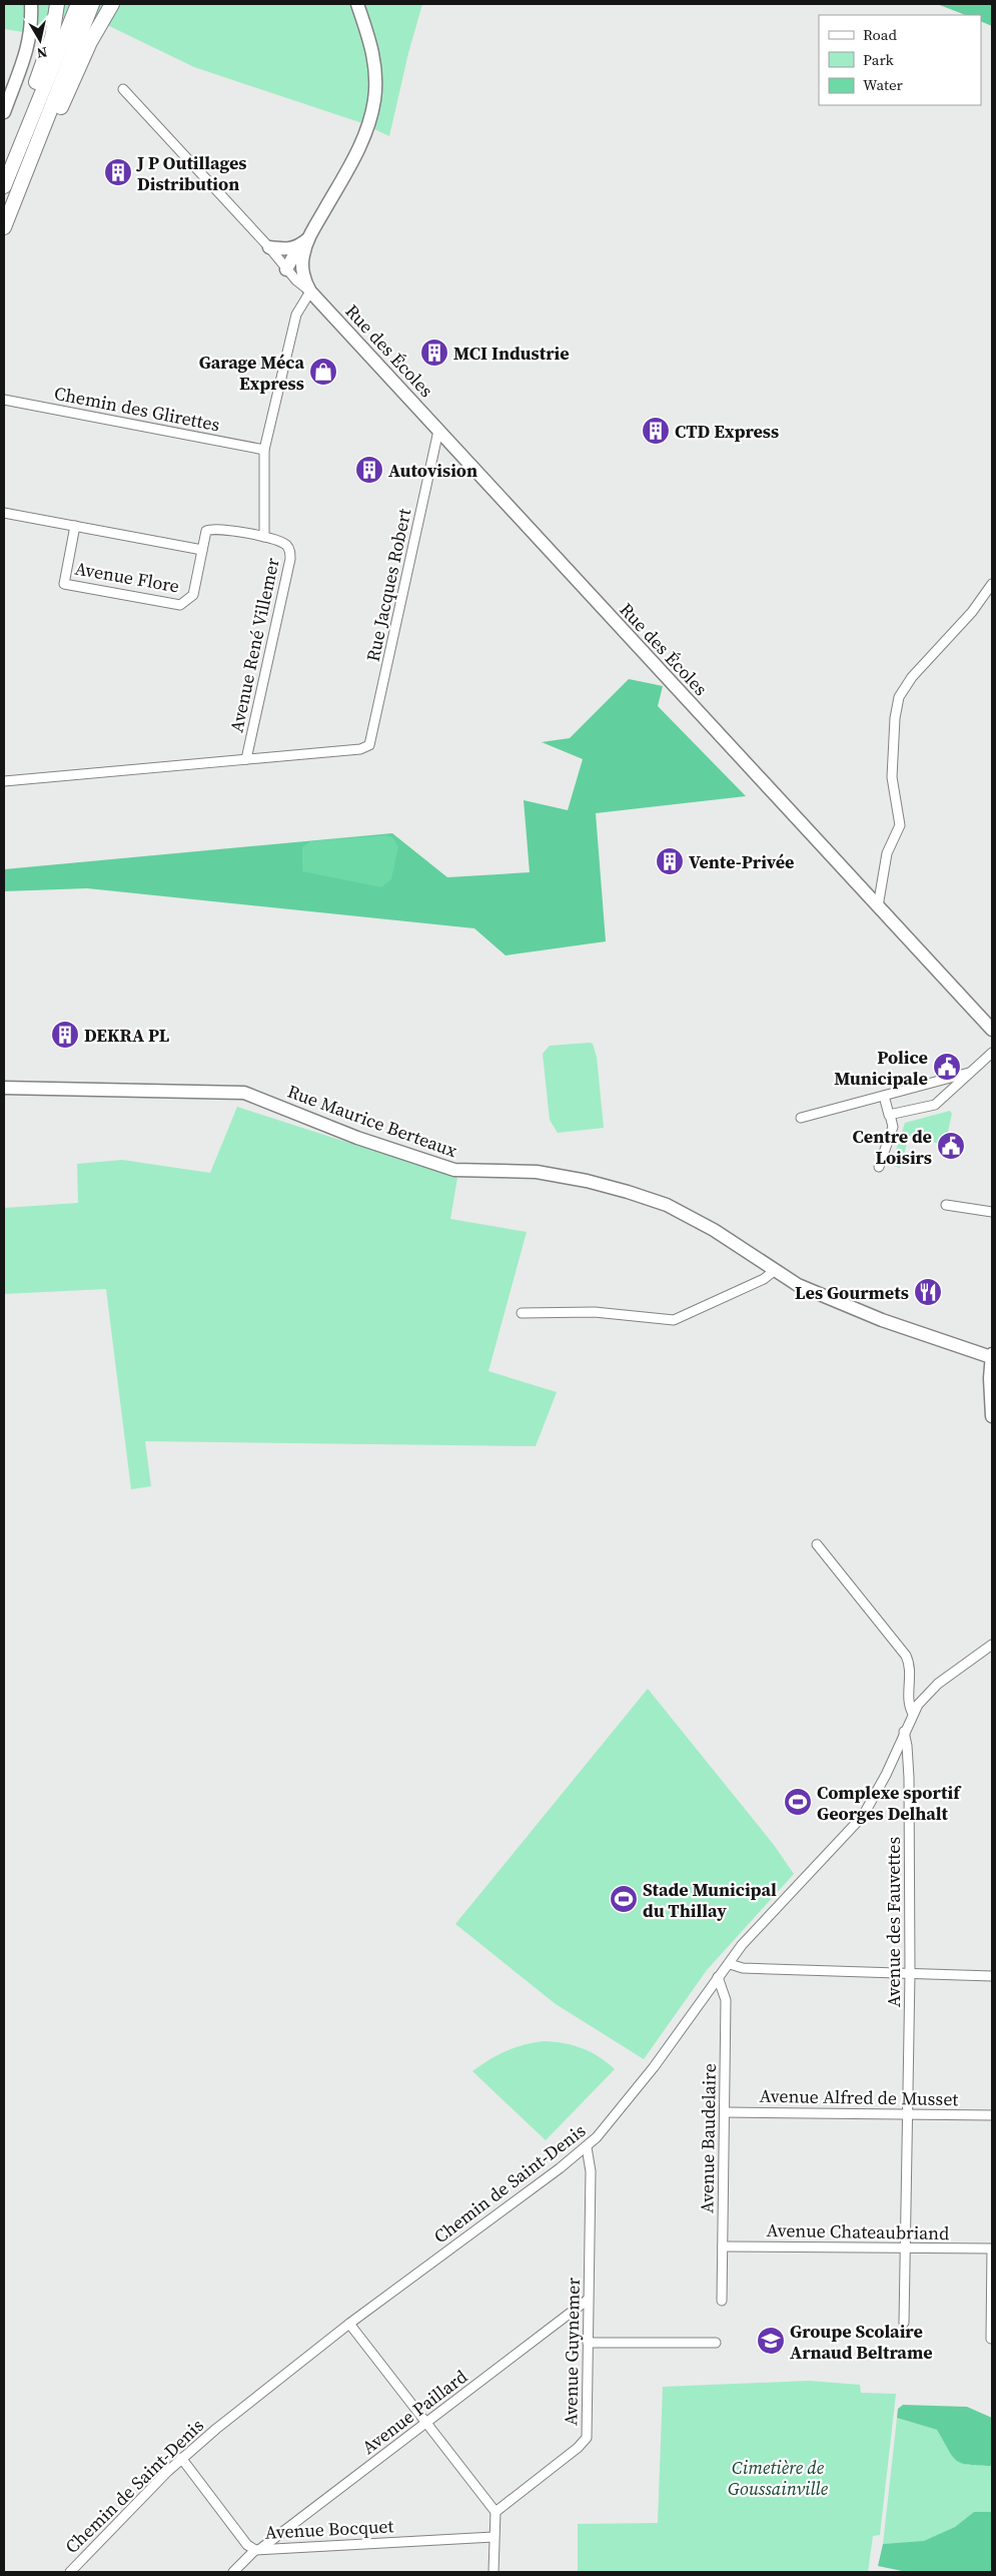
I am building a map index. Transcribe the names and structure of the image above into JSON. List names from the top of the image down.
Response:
{
  "streets": {
    "street": [
      "Rue des Écoles",
      "Chemin des Glirettes",
      "Avenue Flore",
      "Rue Jacques Robert",
      "Avenue René Villemer",
      "Rue Maurice Berteaux",
      "Avenue des Fauvettes",
      "Avenue Alfred de Musset",
      "Avenue Baudelaire",
      "Chemin de Saint-Denis",
      "Avenue Chateaubriand",
      "Avenue Guynemer",
      "Avenue Paillard",
      "Avenue Bocquet"
    ]
  },
  "crossings": [
    ["Rue des Écoles", "Rue Jacques Robert"],
    ["Rue des Écoles", "Avenue René Villemer"],
    ["Chemin des Glirettes", "Avenue René Villemer"],
    ["Avenue Flore", "Avenue René Villemer"],
    ["Rue Jacques Robert", "Avenue René Villemer"],
    ["Avenue des Fauvettes", "Avenue Alfred de Musset"],
    ["Avenue des Fauvettes", "Chemin de Saint-Denis"],
    ["Avenue des Fauvettes", "Avenue Chateaubriand"],
    ["Avenue Alfred de Musset", "Avenue Baudelaire"],
    ["Avenue Baudelaire", "Chemin de Saint-Denis"],
    ["Avenue Baudelaire", "Avenue Chateaubriand"],
    ["Chemin de Saint-Denis", "Avenue Guynemer"],
    ["Chemin de Saint-Denis", "Avenue Bocquet"],
    ["Avenue Guynemer", "Avenue Paillard"],
    ["Avenue Paillard", "Avenue Bocquet"]
  ],
  "parks": ["Cimetière de Goussainville"],
  "places": {
    "building": [
      "J P Outillages Distribution",
      "MCI Industrie",
      "CTD Express",
      "Autovision",
      "Vente-Privée",
      "DEKRA PL"
    ],
    "shop": ["Garage Méca Express"],
    "public building": ["Police Municipale", "Centre de Loisirs"],
    "restaurant": ["Les Gourmets"],
    "sports": ["Complexe sportif Georges Delhalt", "Stade Municipal du Thillay"],
    "school or university": ["Groupe Scolaire Arnaud Beltrame"]
  },
  "legend": ["Road", "Park", "Water"],
  "north": "bottom"
}
